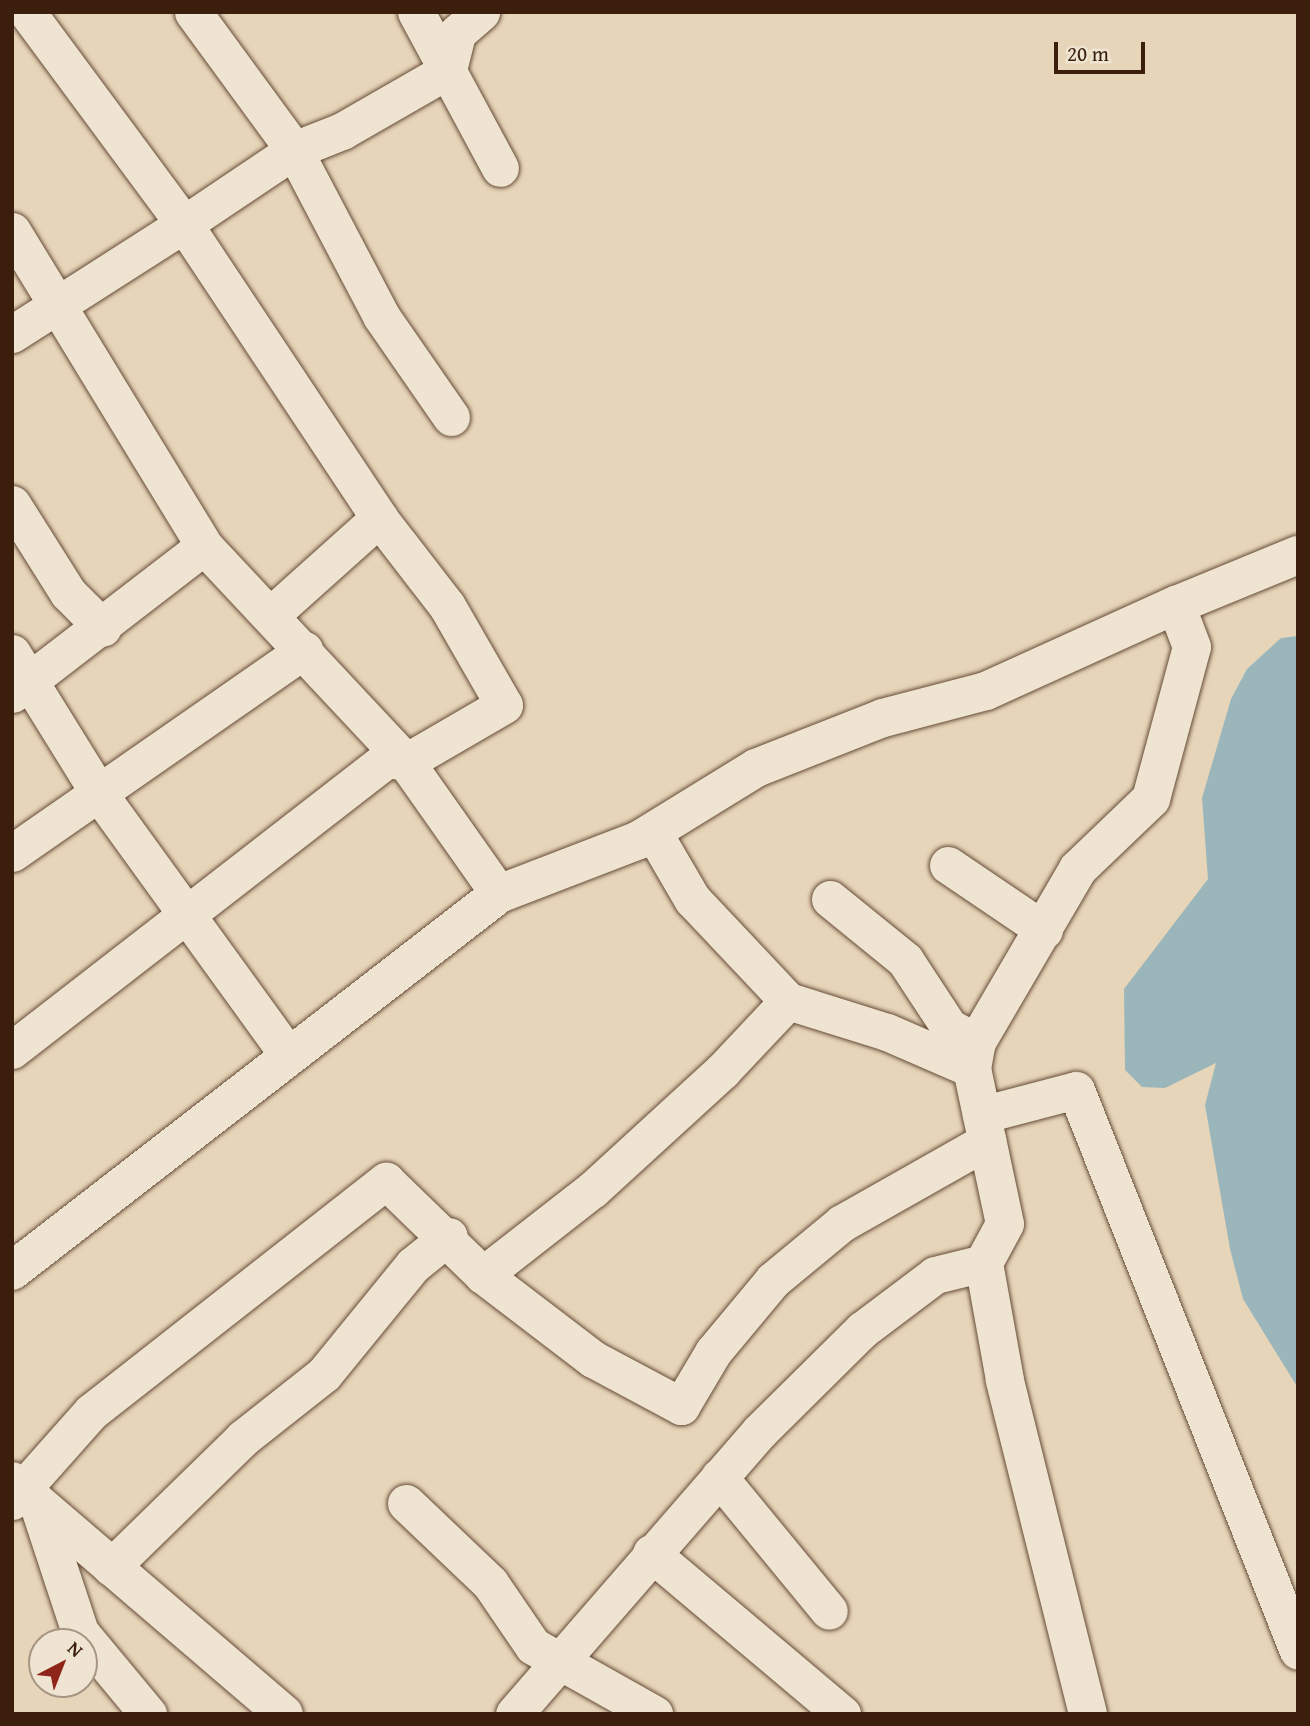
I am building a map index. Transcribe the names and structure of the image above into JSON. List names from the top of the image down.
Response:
{
  "scale_bar": "20 m",
  "north": "top right"
}
